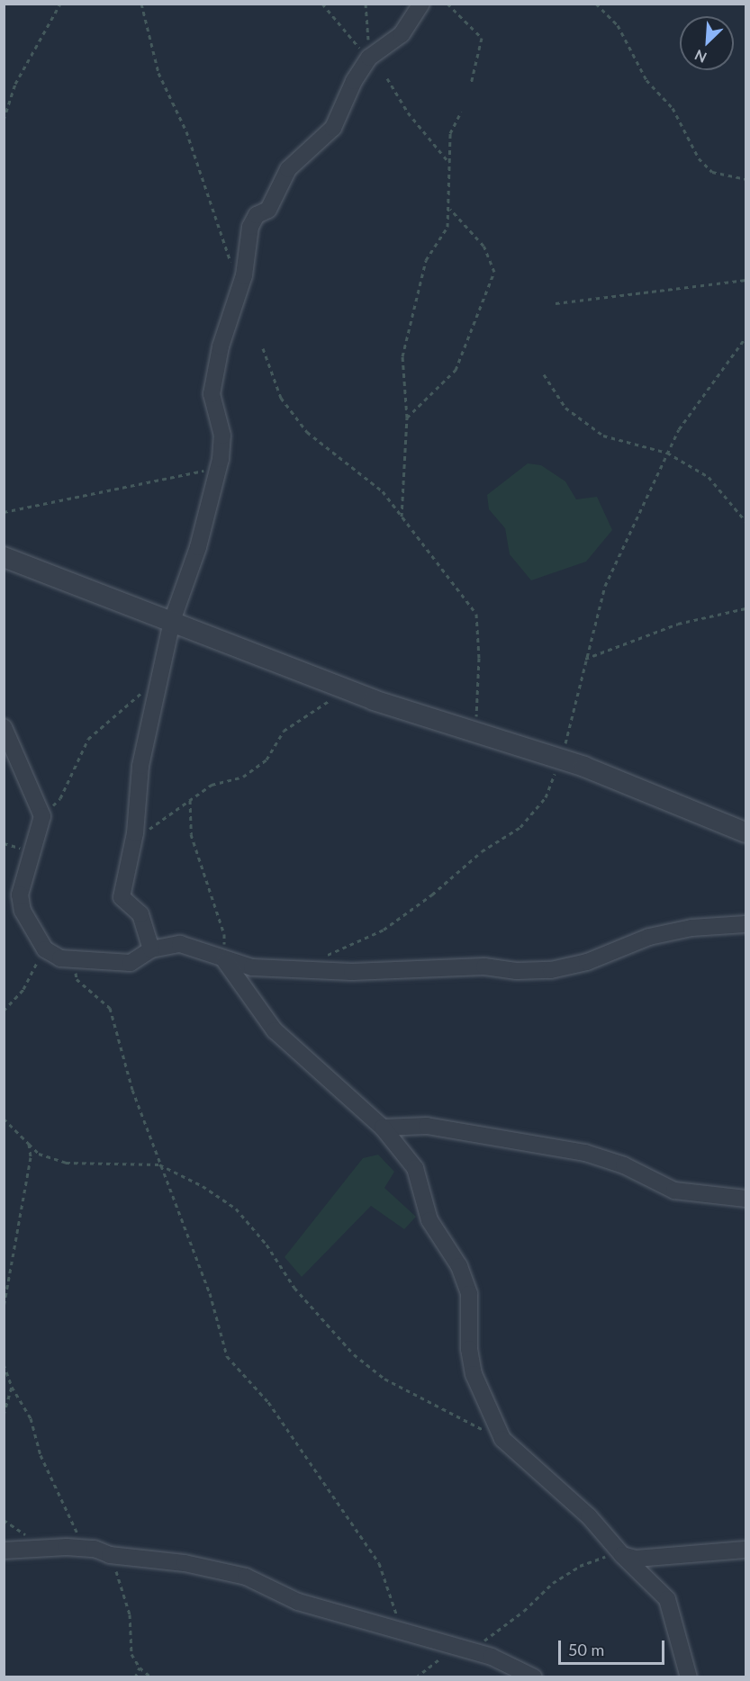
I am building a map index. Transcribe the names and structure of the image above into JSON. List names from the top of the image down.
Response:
{
  "scale_bar": "50 m",
  "north": "bottom left"
}
